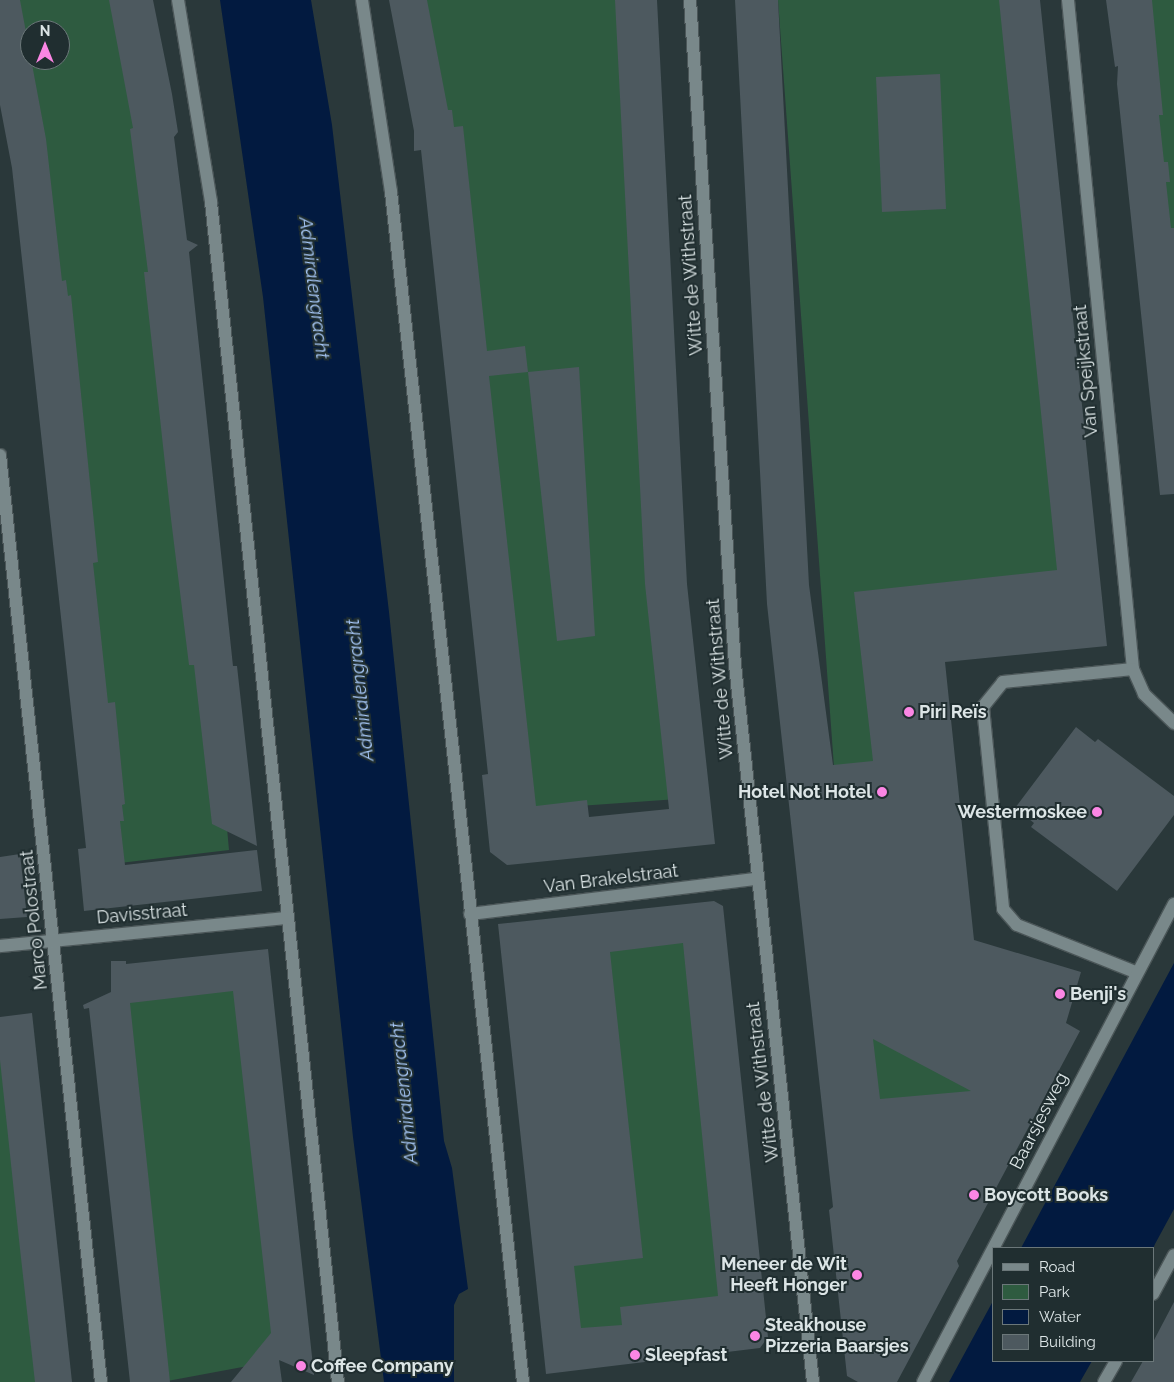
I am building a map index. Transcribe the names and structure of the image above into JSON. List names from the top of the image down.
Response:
{
  "streets": {
    "street": [
      "Witte de Withstraat",
      "Van Speijkstraat",
      "Van Brakelstraat",
      "Davisstraat",
      "Marco Polostraat",
      "Baarsjesweg"
    ]
  },
  "crossings": [
    ["Witte de Withstraat", "Van Brakelstraat"],
    ["Davisstraat", "Marco Polostraat"]
  ],
  "water": ["Admiralengracht"],
  "places": [
    "Piri Reïs",
    "Hotel Not Hotel",
    "Westermoskee",
    "Benji's",
    "Boycott Books",
    "Meneer de Wit Heeft Honger",
    "Steakhouse Pizzeria Baarsjes",
    "Sleepfast",
    "Coffee Company"
  ],
  "legend": [
    "Road",
    "Park",
    "Water",
    "Building"
  ],
  "north": "top"
}
